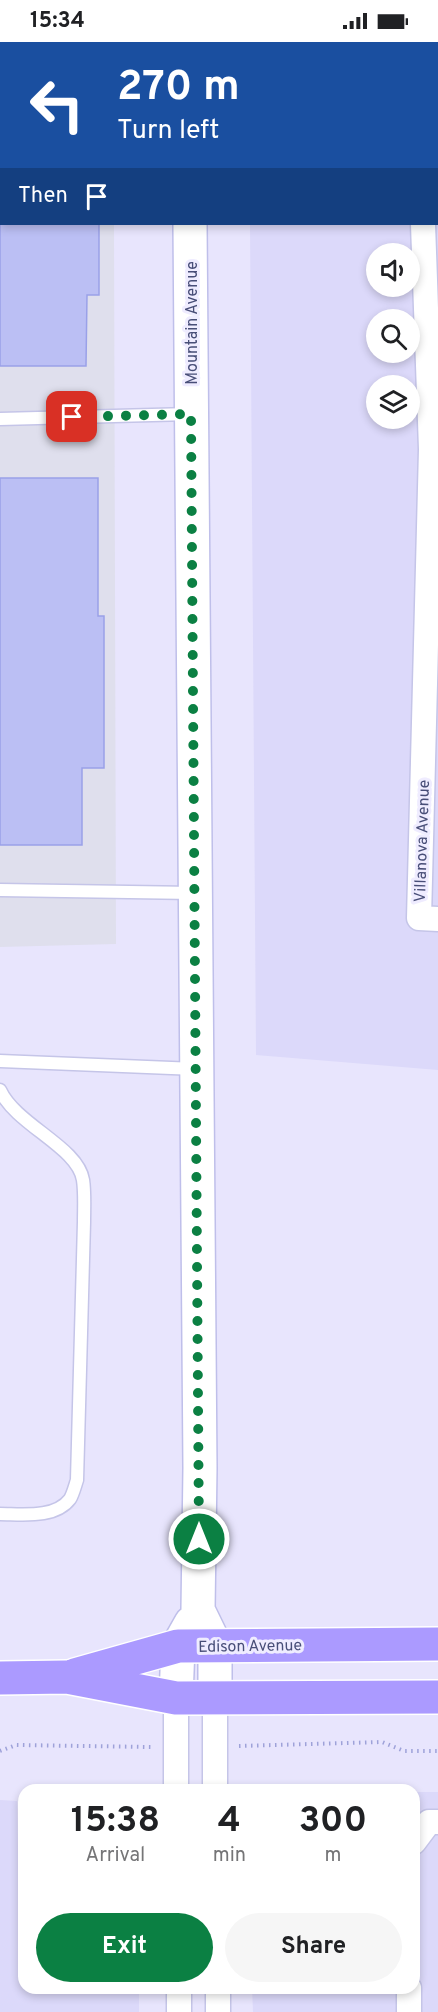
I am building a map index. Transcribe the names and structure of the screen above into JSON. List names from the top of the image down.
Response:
{
  "streets": {
    "main road": ["Mountain Avenue", "Edison Avenue"],
    "street": ["Villanova Avenue"]
  },
  "crossings": [
    ["Mountain Avenue", "Edison Avenue"]
  ],
  "page": {
    "status": "15:34",
    "turn": ["270 m", "Turn left"],
    "then": "Then",
    "eta": [
      "15:38",
      "Arrival",
      "4",
      "min",
      "300",
      "m"
    ],
    "buttons": ["Exit", "Share"]
  }
}
